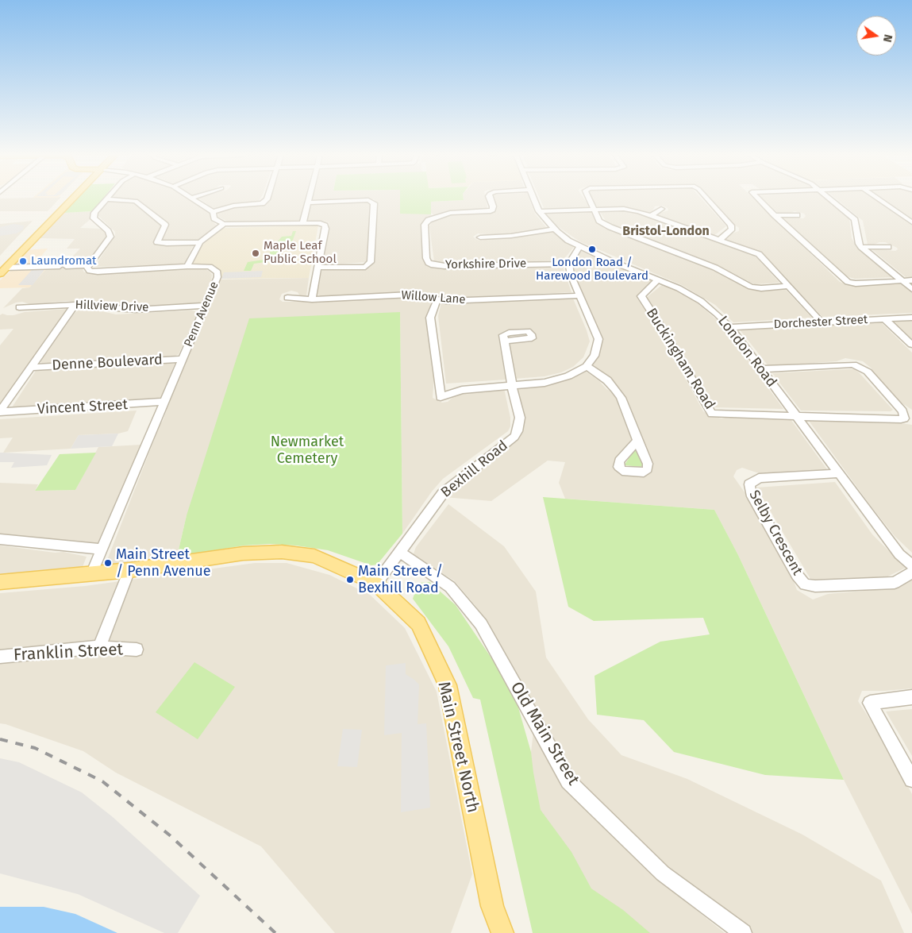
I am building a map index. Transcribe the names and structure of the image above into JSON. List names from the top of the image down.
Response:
{
  "streets": {
    "main road": ["Main Street North"],
    "street": [
      "Yorkshire Drive",
      "Willow Lane",
      "Hillview Drive",
      "Penn Avenue",
      "Dorchester Street",
      "London Road",
      "Buckingham Road",
      "Denne Boulevard",
      "Vincent Street",
      "Bexhill Road",
      "Selby Crescent",
      "Franklin Street",
      "Old Main Street"
    ]
  },
  "crossings": [
    ["Hillview Drive", "Penn Avenue"],
    ["Penn Avenue", "Denne Boulevard"],
    ["Penn Avenue", "Vincent Street"],
    ["Penn Avenue", "Main Street North"],
    ["Dorchester Street", "London Road"],
    ["London Road", "Buckingham Road"],
    ["London Road", "Selby Crescent"],
    ["Bexhill Road", "Old Main Street"],
    ["Bexhill Road", "Main Street North"]
  ],
  "districts": ["Bristol-London"],
  "parks": ["Newmarket Cemetery"],
  "places": [
    "London Road / Harewood Boulevard",
    "Maple Leaf Public School",
    "Laundromat",
    "Main Street / Penn Avenue",
    "Main Street / Bexhill Road"
  ],
  "north": "right"
}
